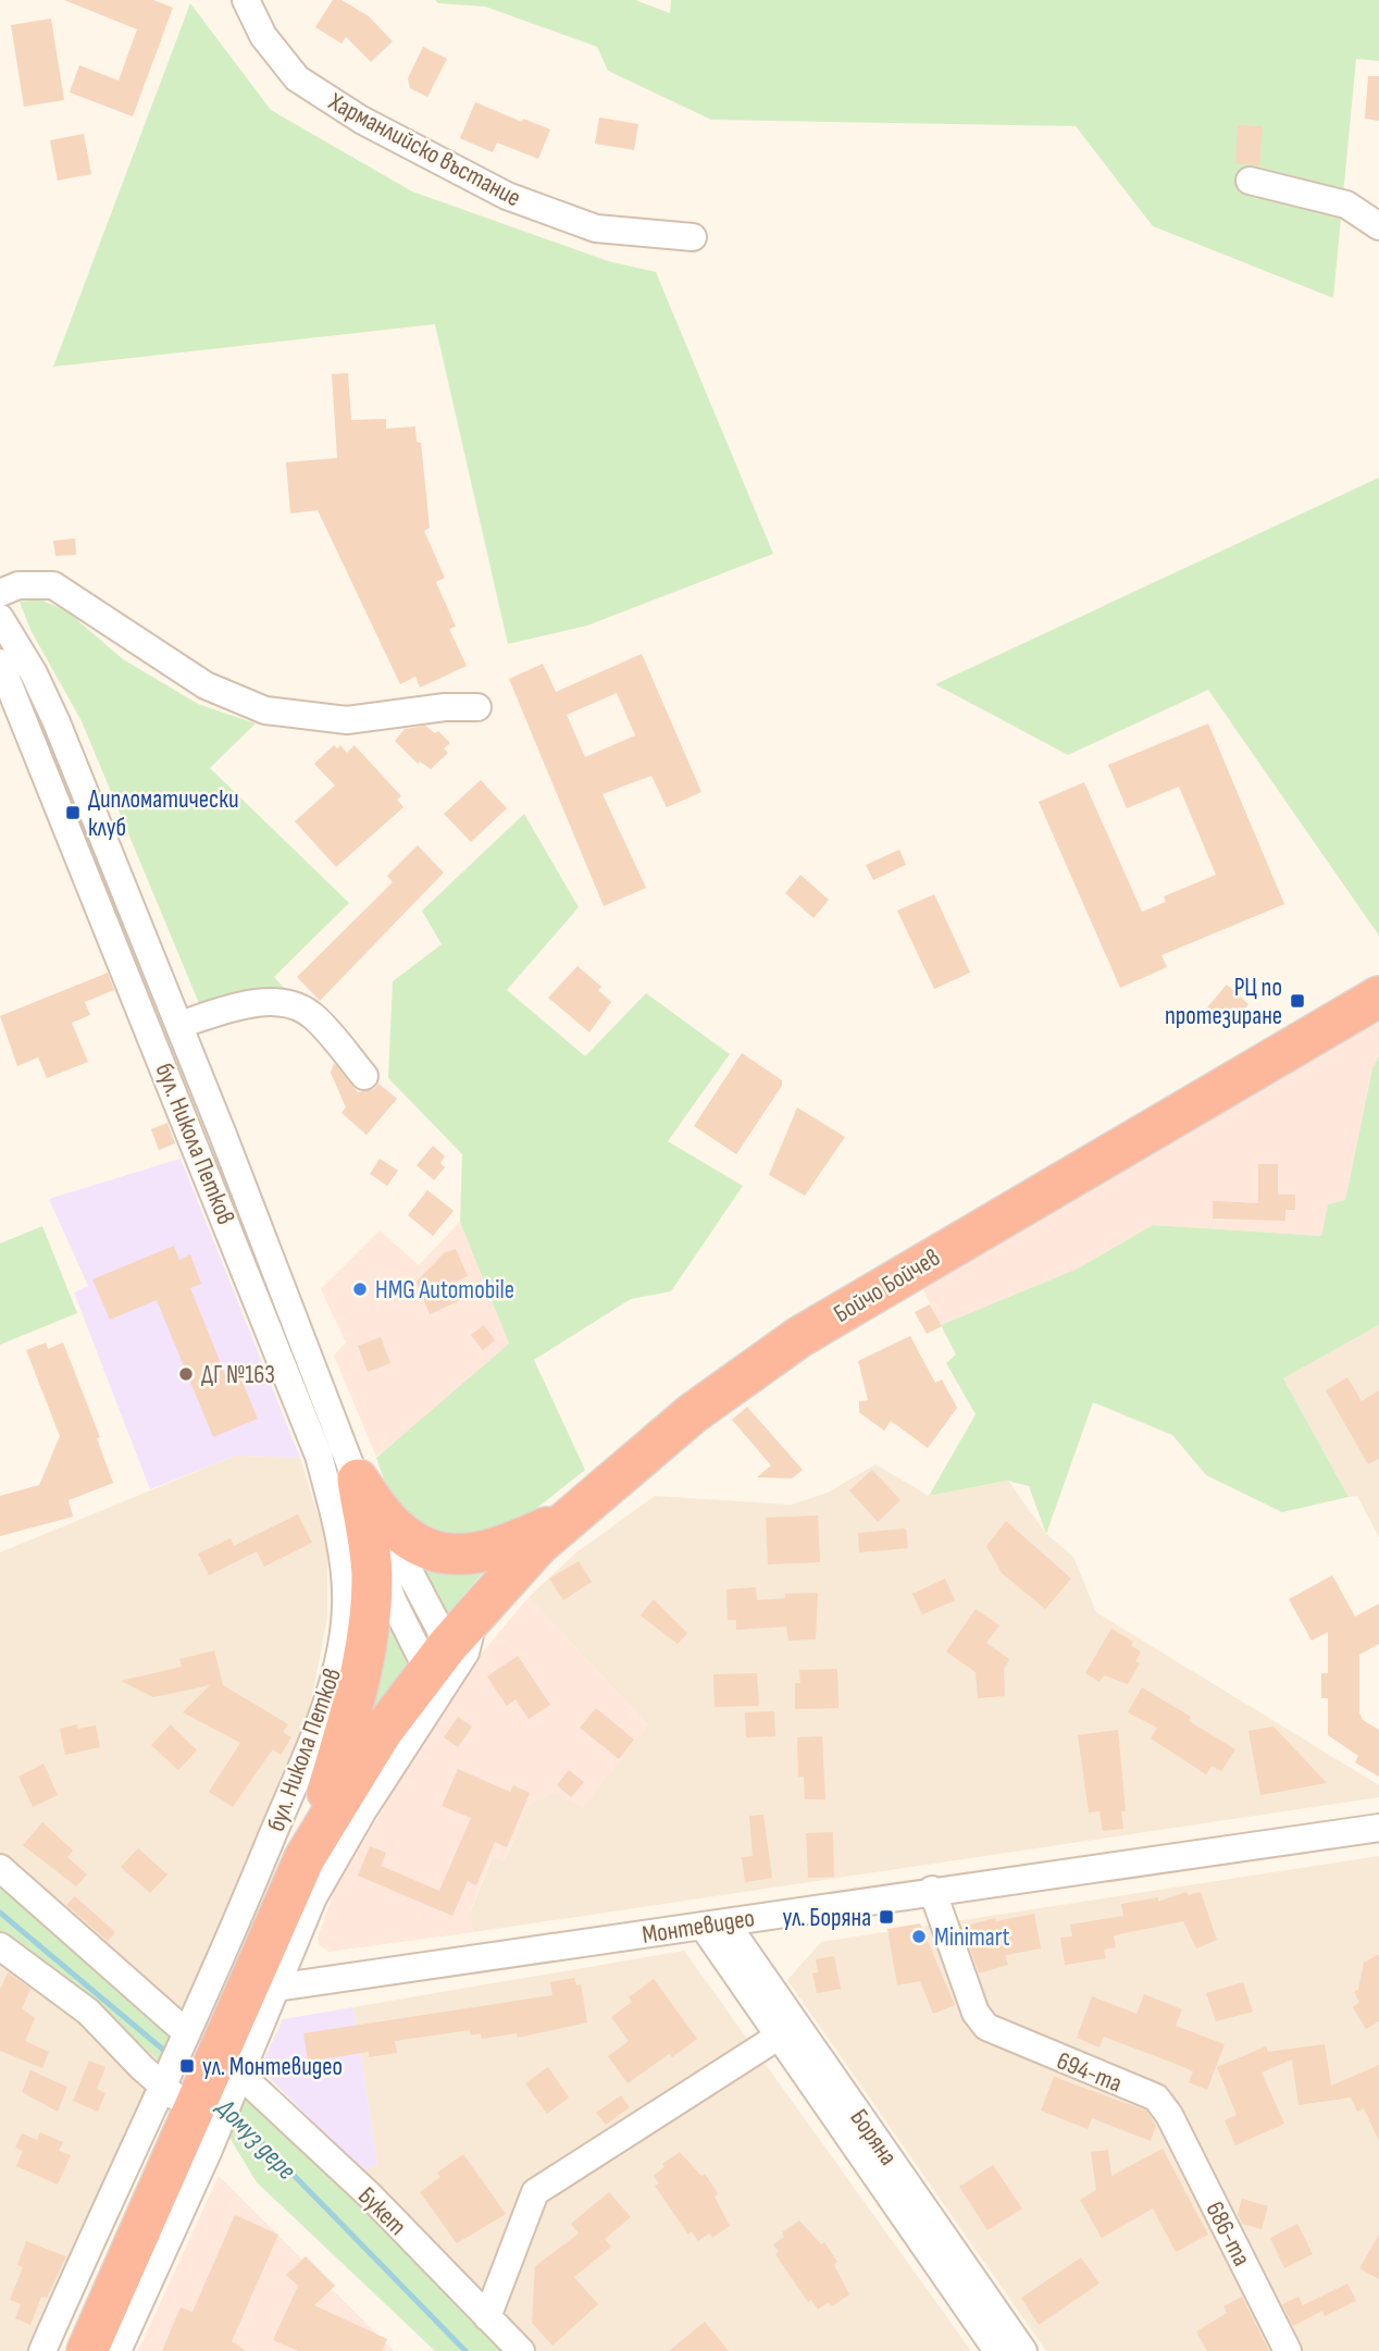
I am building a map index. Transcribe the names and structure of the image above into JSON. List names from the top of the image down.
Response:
{
  "streets": {
    "highway": ["бул. Никола Петков", "Бойчо Бойчев"],
    "street": [
      "Харманлийско въстание",
      "Монтевидео",
      "694-та",
      "Боряна",
      "Букет",
      "686-та"
    ]
  },
  "crossings": [
    ["бул. Никола Петков", "Бойчо Бойчев"],
    ["бул. Никола Петков", "Монтевидео"],
    ["бул. Никола Петков", "Букет"],
    ["Монтевидео", "694-та"],
    ["Монтевидео", "Боряна"],
    ["694-та", "686-та"]
  ],
  "water": ["Домуз дере"],
  "places": {
    "transit": [
      "Дипломатически клуб",
      "РЦ по протезиране",
      "ул. Боряна",
      "ул. Монтевидео"
    ],
    "other": ["HMG Automobile", "ДГ №163", "Minimart"]
  }
}
